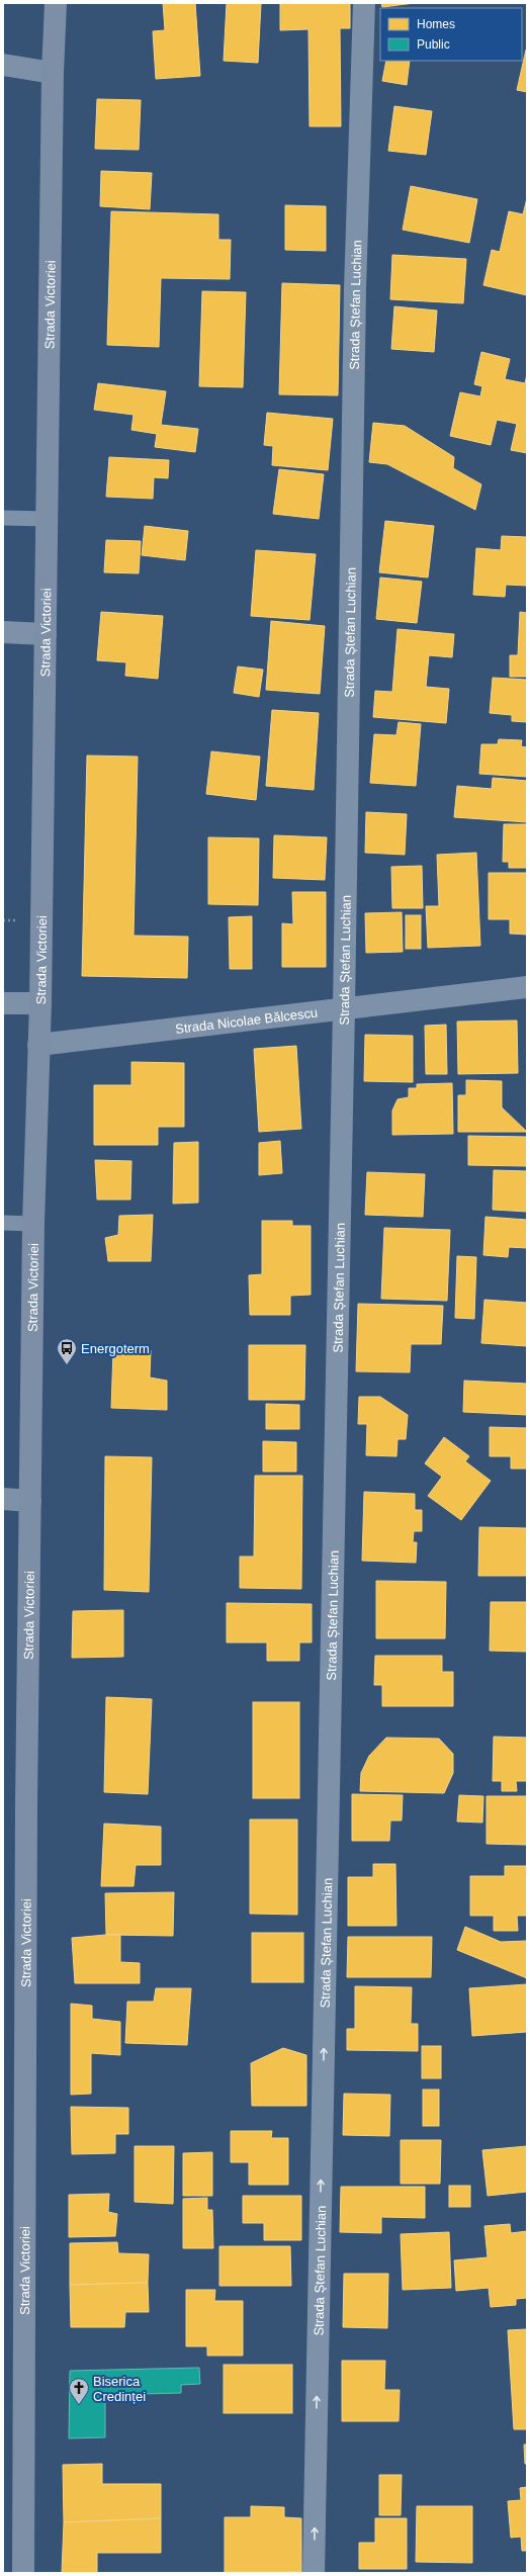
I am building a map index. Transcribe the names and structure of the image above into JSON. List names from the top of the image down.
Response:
{
  "streets": {
    "main road": ["Strada Victoriei"],
    "street": ["Strada Ștefan Luchian", "Strada Nicolae Bălcescu"]
  },
  "crossings": [
    ["Strada Victoriei", "Strada Nicolae Bălcescu"],
    ["Strada Ștefan Luchian", "Strada Nicolae Bălcescu"]
  ],
  "one_way": ["Strada Ștefan Luchian"],
  "places": {
    "bus stop": ["Energoterm"],
    "church": ["Biserica Credinței"]
  },
  "legend": ["Homes", "Public"]
}
